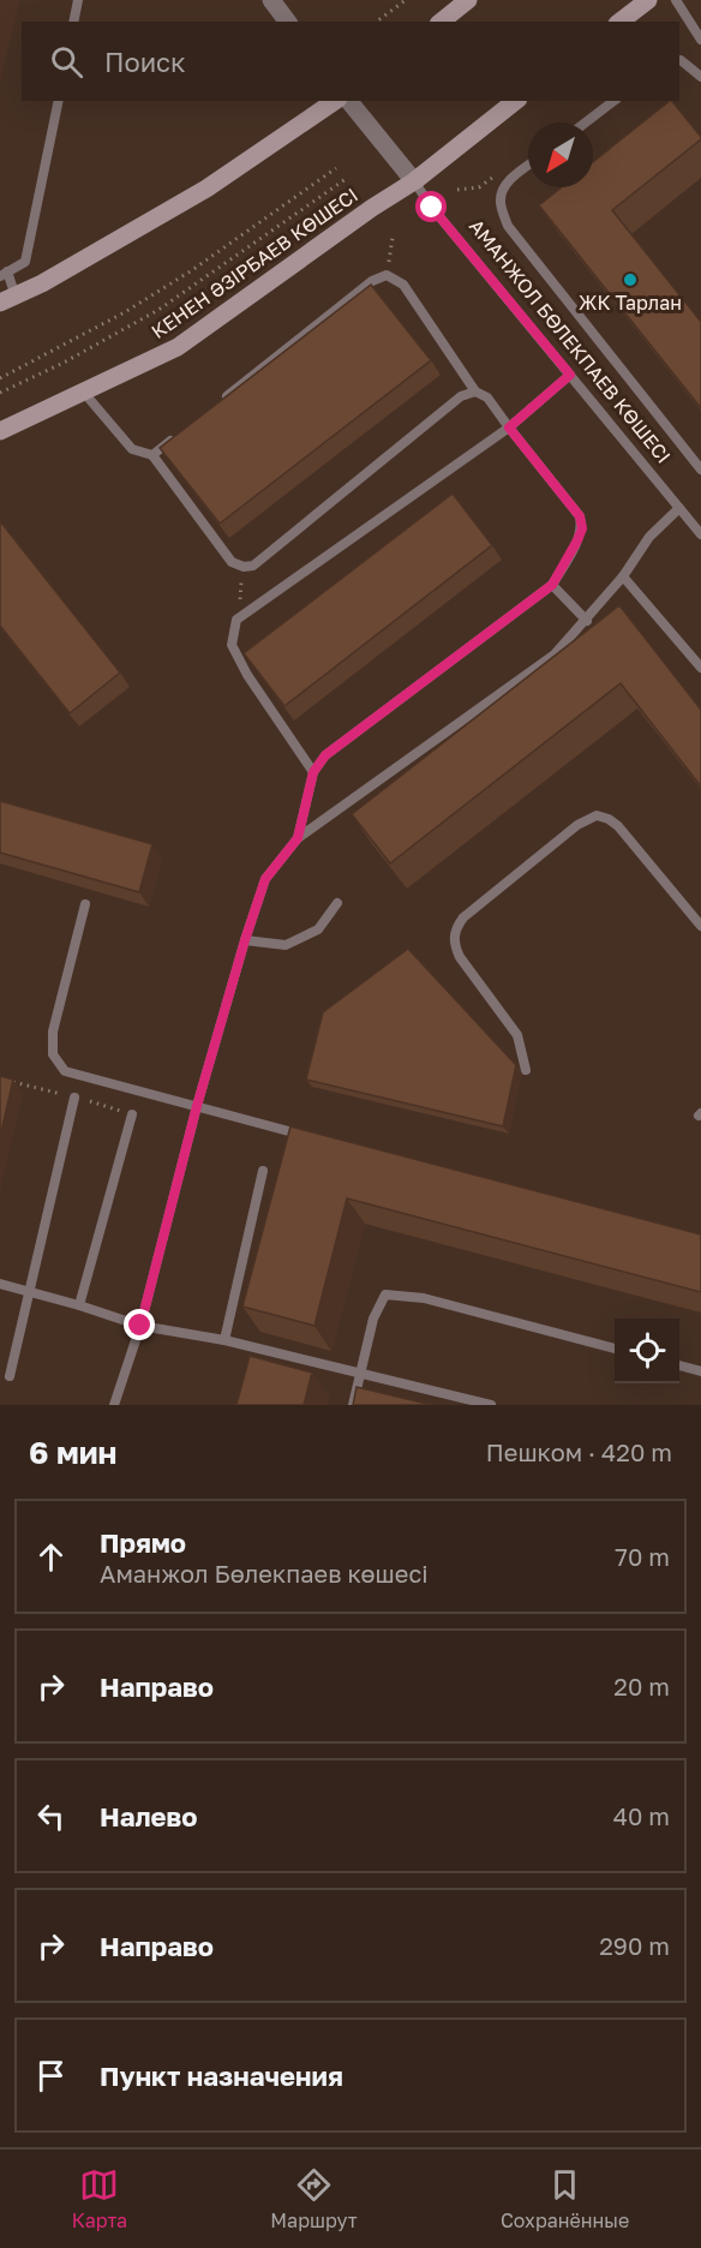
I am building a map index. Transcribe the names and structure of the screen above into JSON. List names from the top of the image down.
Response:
{
  "streets": {
    "street": ["КЕНЕН ӘЗІРБАЕВ КӨШЕСІ", "АМАНЖОЛ БӨЛЕКПАЕВ КӨШЕСІ"]
  },
  "crossings": [
    ["КЕНЕН ӘЗІРБАЕВ КӨШЕСІ", "АМАНЖОЛ БӨЛЕКПАЕВ КӨШЕСІ"]
  ],
  "places": ["ЖК Тарлан"],
  "north": "bottom left",
  "page": {
    "search": "Поиск",
    "heading": ["6 мин", "Пешком · 420 m"],
    "list": [
      ["Прямо", "Аманжол Бөлекпаев көшесі", "70 m"],
      ["Направо", "20 m"],
      ["Налево", "40 m"],
      ["Направо", "290 m"],
      "Пункт назначения"
    ],
    "nav": ["Карта", "Маршрут", "Сохранённые"]
  }
}
